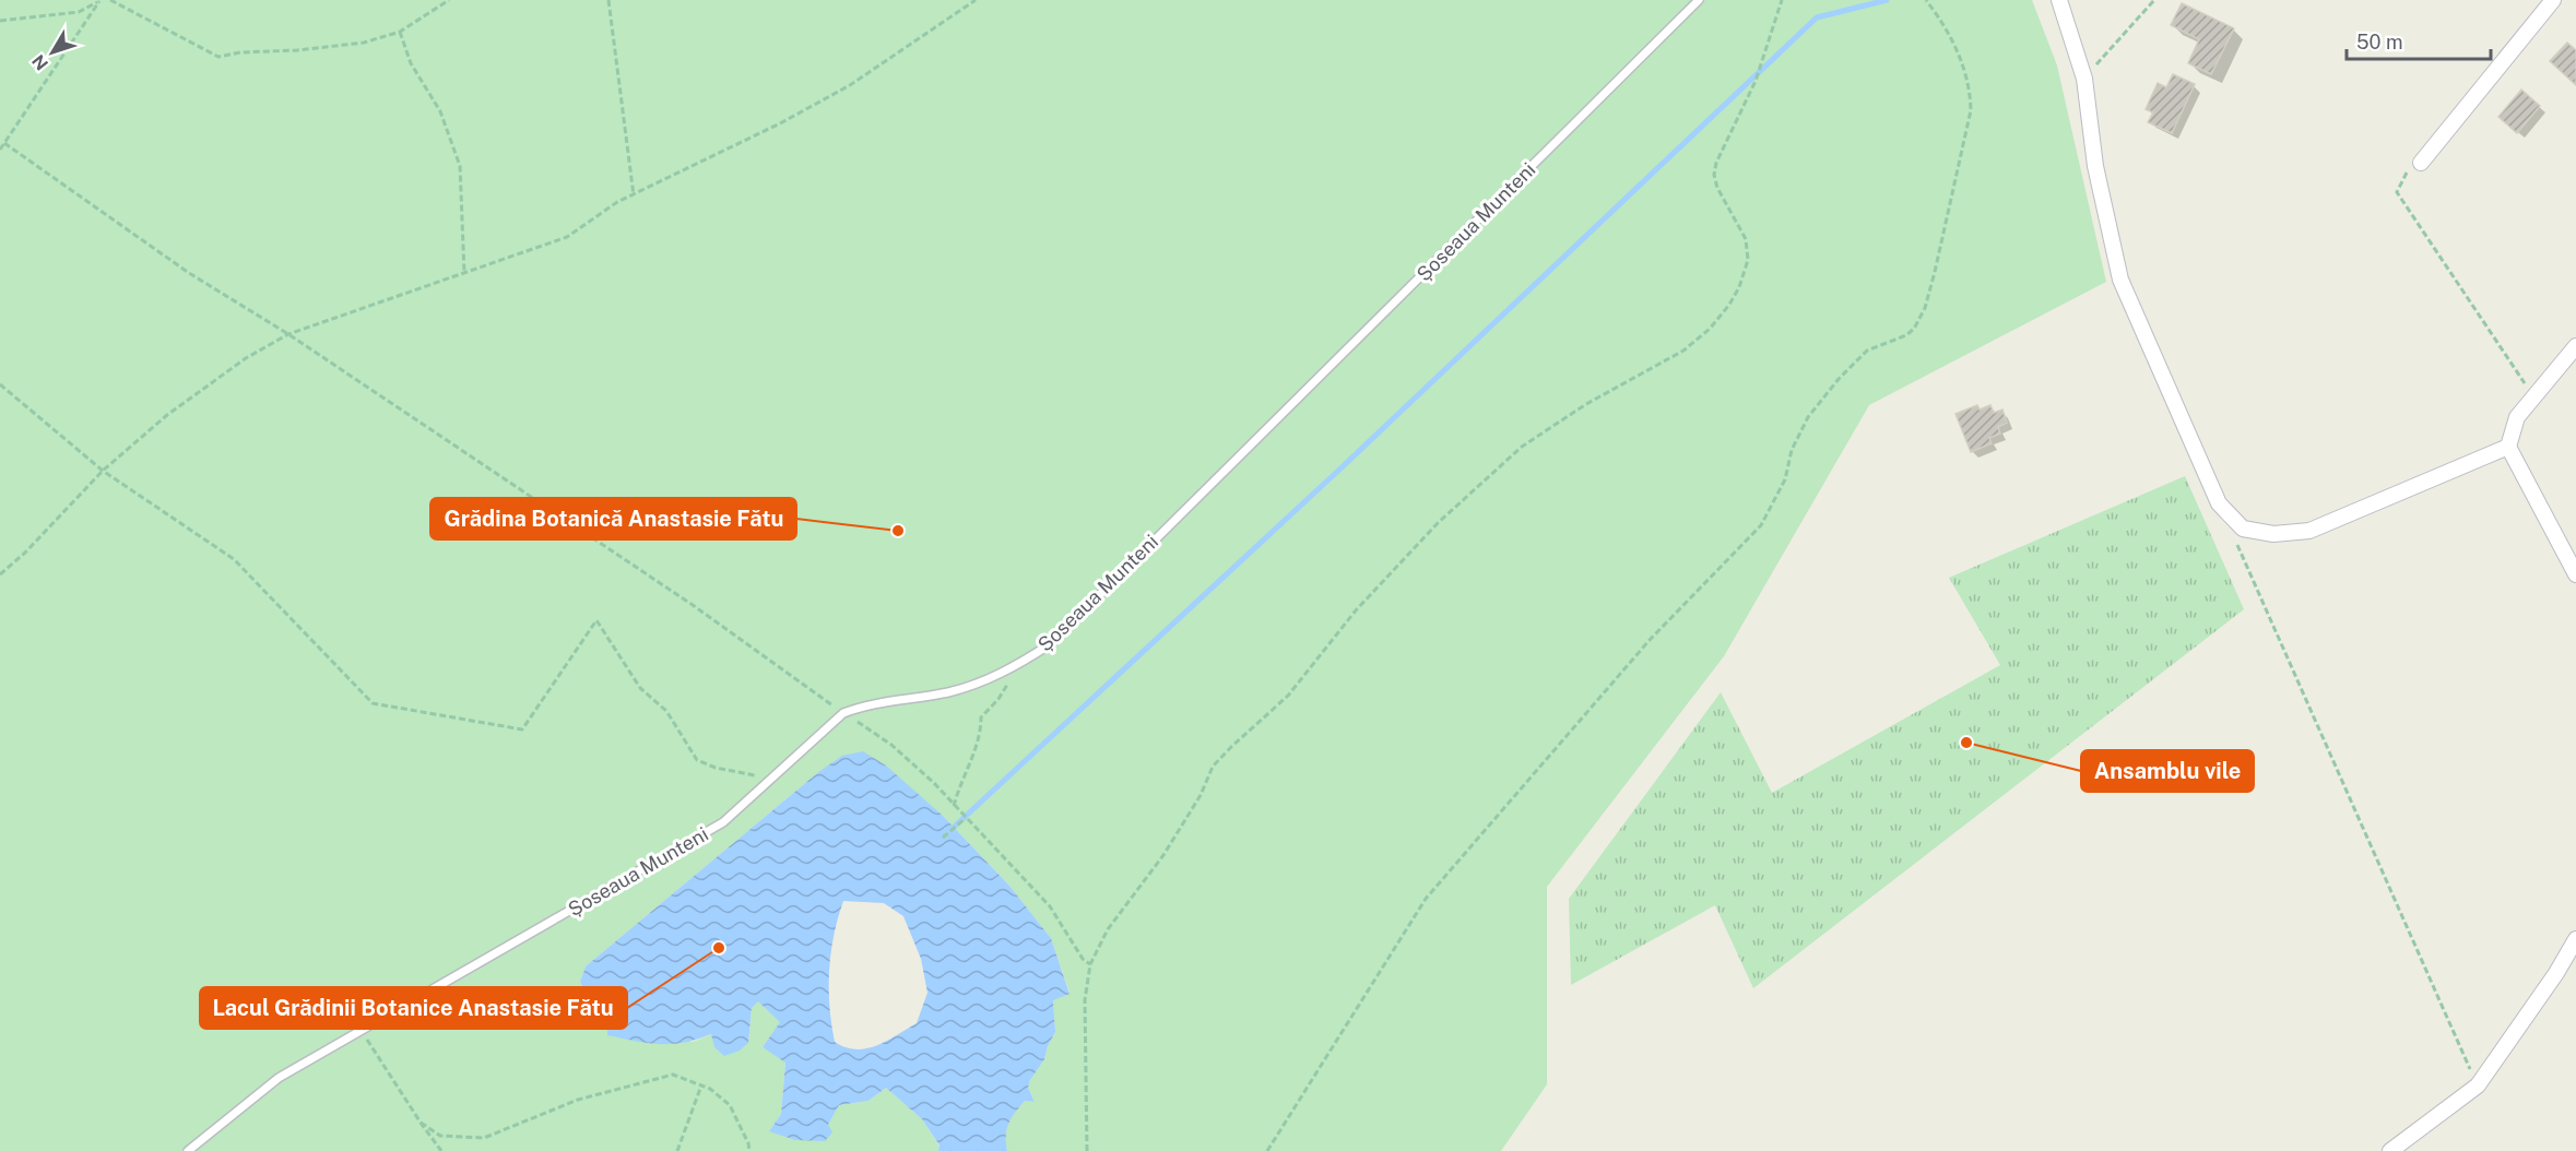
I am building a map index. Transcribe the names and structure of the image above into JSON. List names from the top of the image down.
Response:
{
  "streets": {
    "lane": ["Șoseaua Munteni"]
  },
  "places": ["Grădina Botanică Anastasie Fătu", "Ansamblu vile", "Lacul Grădinii Botanice Anastasie Fătu"],
  "scale_bar": "50 m",
  "north": "bottom left"
}
